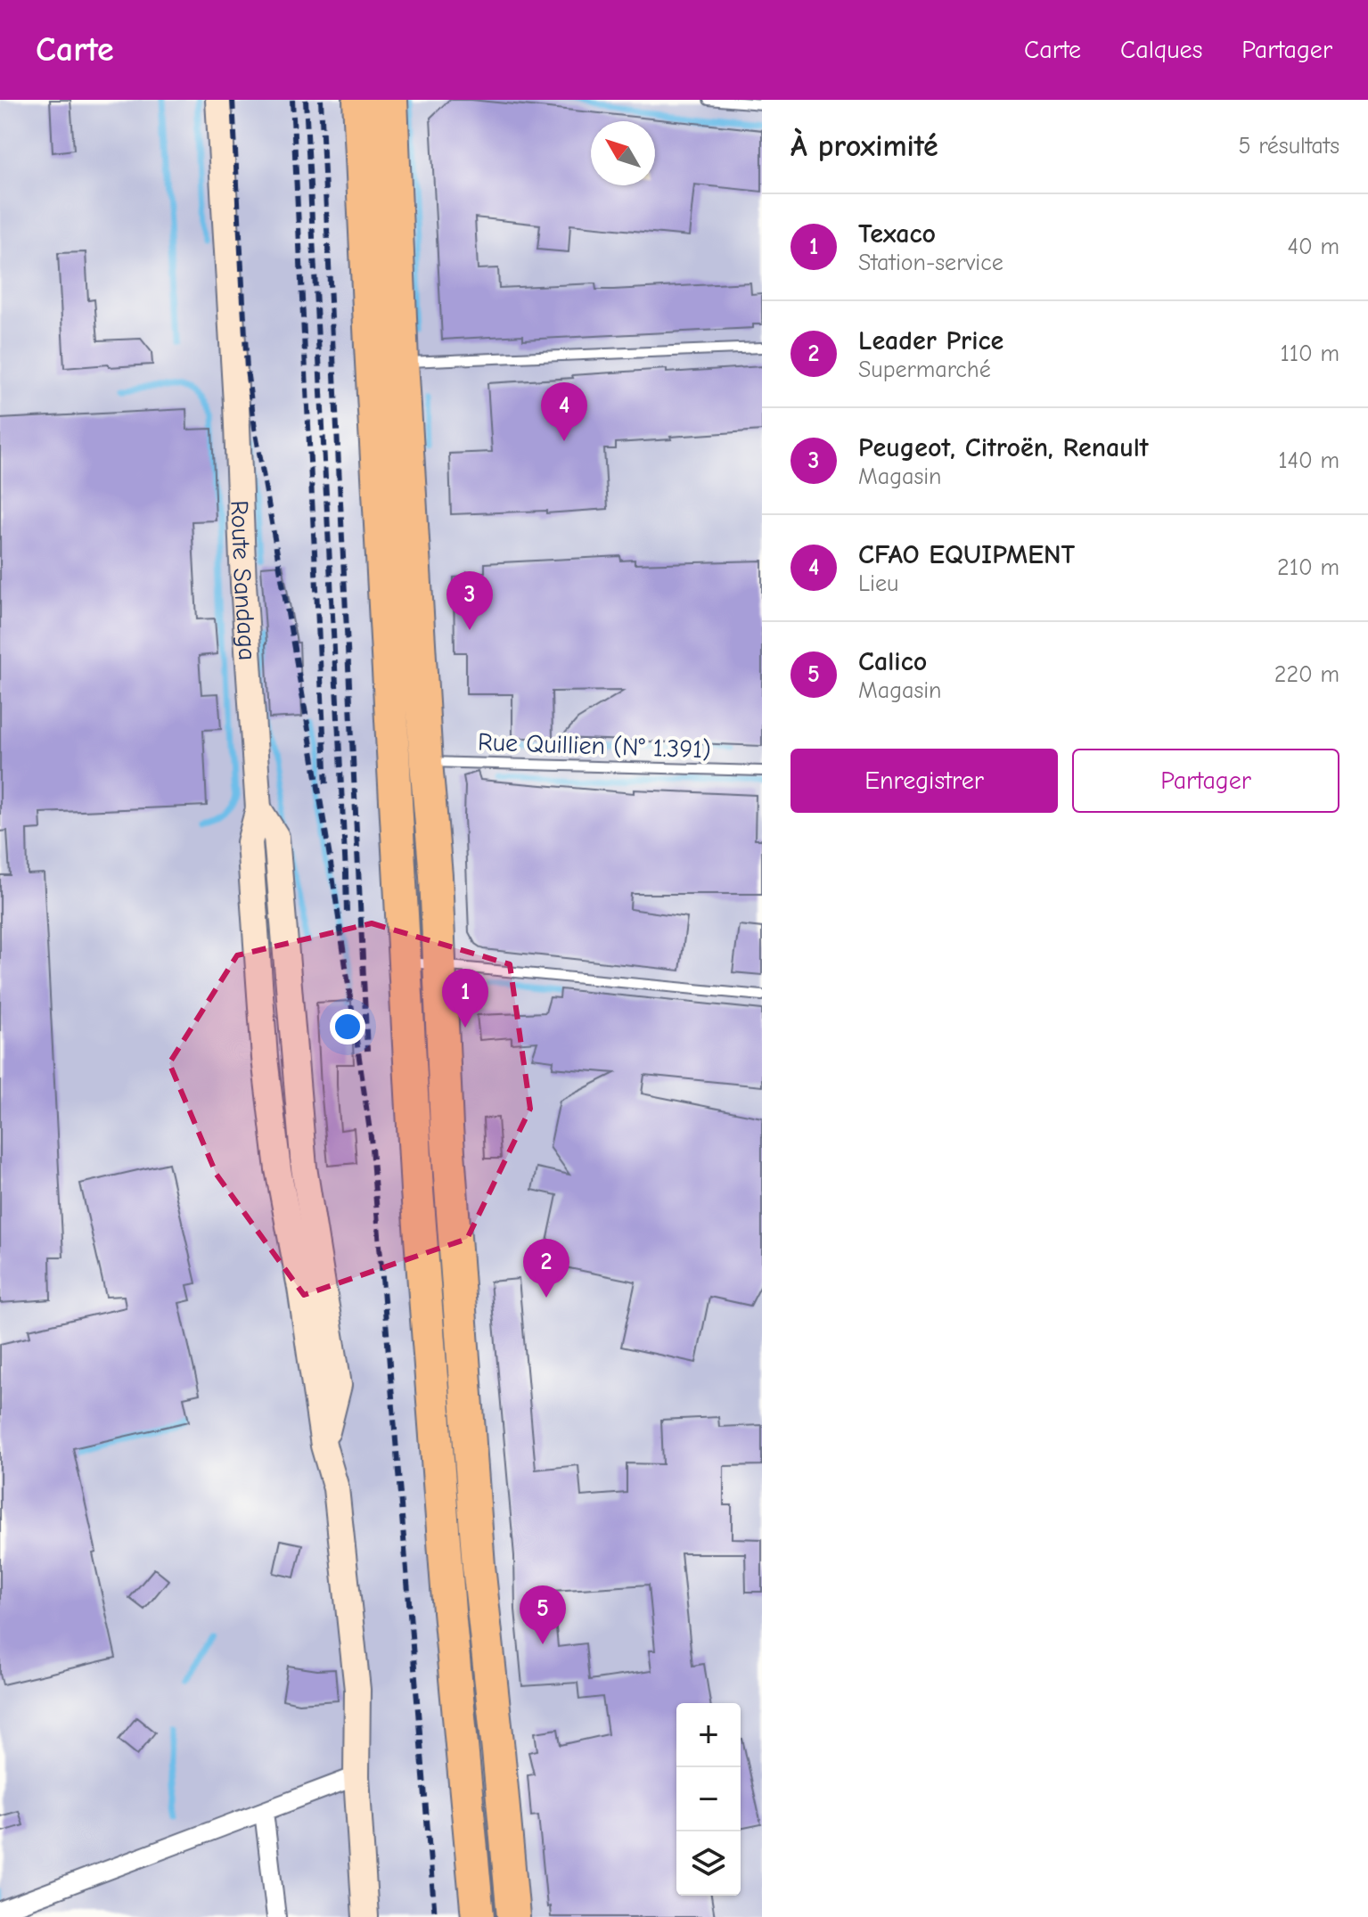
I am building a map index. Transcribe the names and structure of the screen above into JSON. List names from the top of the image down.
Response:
{
  "streets": {
    "street": ["Route Sandaga"],
    "lane": ["Rue Quillien (N° 1.391)"]
  },
  "north": "top left",
  "page": {
    "header": "Carte",
    "nav": ["Carte", "Calques", "Partager"],
    "heading": ["À proximité", "5 résultats"],
    "list": [
      {
        "mark": "1",
        "name": "Texaco",
        "note": "Station-service",
        "value": "40 m"
      },
      {
        "mark": "2",
        "name": "Leader Price",
        "note": "Supermarché",
        "value": "110 m"
      },
      {
        "mark": "3",
        "name": "Peugeot, Citroën, Renault",
        "note": "Magasin",
        "value": "140 m"
      },
      {
        "mark": "4",
        "name": "CFAO EQUIPMENT",
        "note": "Lieu",
        "value": "210 m"
      },
      {
        "mark": "5",
        "name": "Calico",
        "note": "Magasin",
        "value": "220 m"
      }
    ],
    "pins": [
      "4",
      "3",
      "1",
      "2",
      "5"
    ],
    "buttons": ["Enregistrer", "Partager"],
    "map_buttons": ["+", "−"]
  }
}
